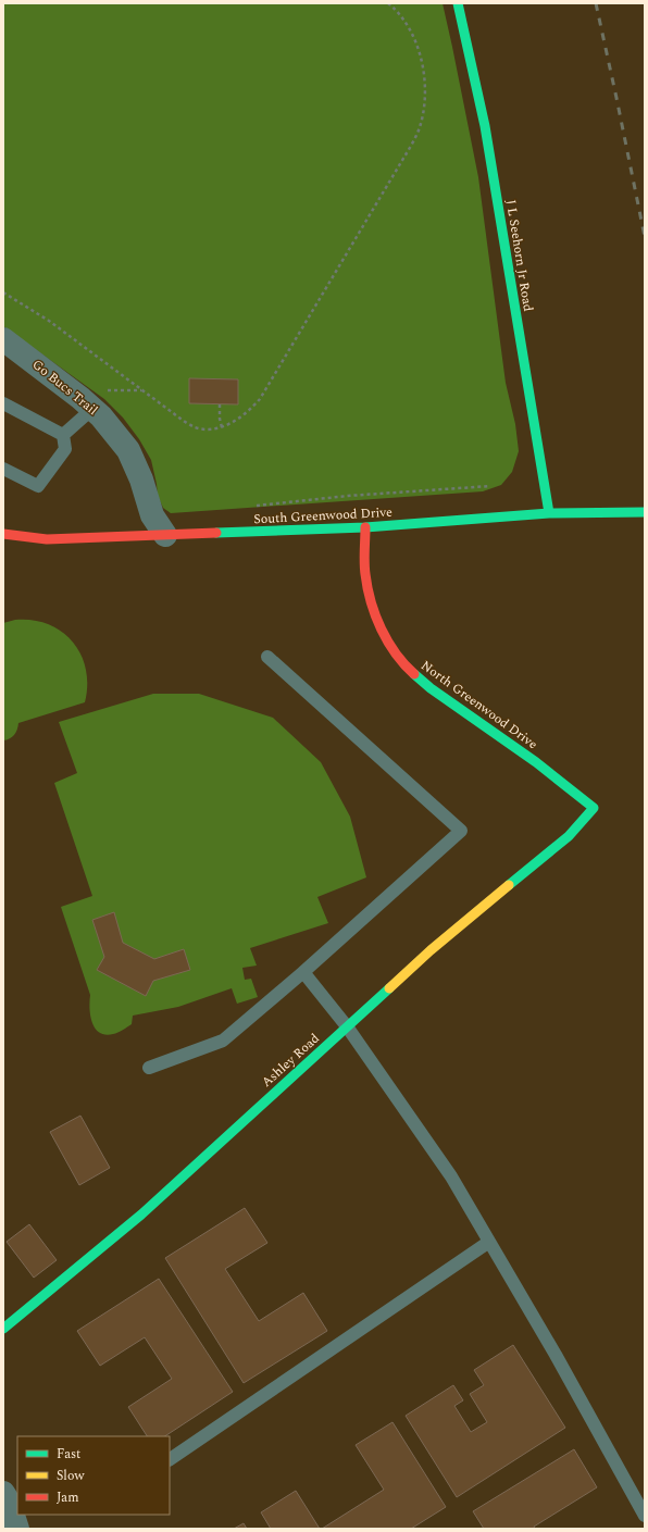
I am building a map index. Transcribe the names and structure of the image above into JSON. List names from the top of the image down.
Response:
{
  "streets": {
    "street": [
      "J L Seehorn Jr Road",
      "Go Bucs Trail",
      "South Greenwood Drive",
      "North Greenwood Drive",
      "Ashley Road"
    ]
  },
  "crossings": [
    ["J L Seehorn Jr Road", "South Greenwood Drive"],
    ["Go Bucs Trail", "South Greenwood Drive"],
    ["South Greenwood Drive", "North Greenwood Drive"],
    ["North Greenwood Drive", "Ashley Road"]
  ],
  "legend": ["Fast", "Slow", "Jam"]
}
